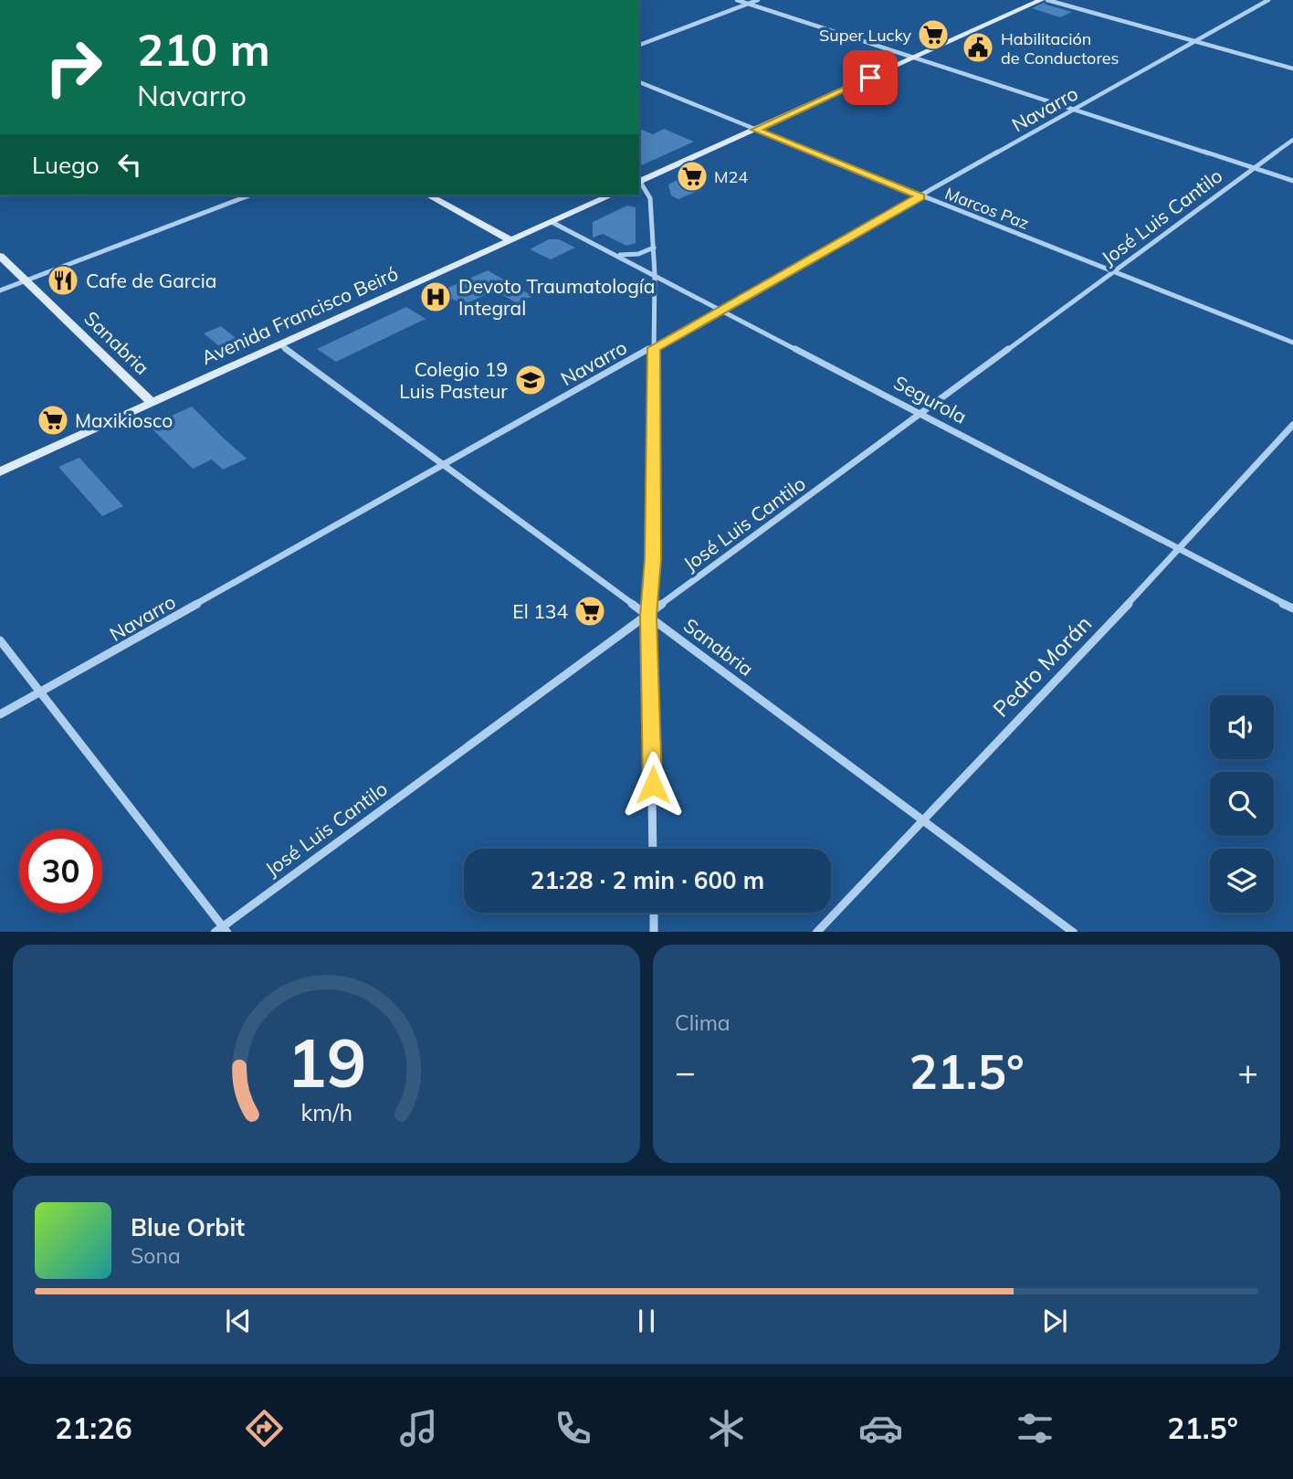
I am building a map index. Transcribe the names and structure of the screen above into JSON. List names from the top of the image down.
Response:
{
  "streets": {
    "main road": ["Avenida Francisco Beiró", "Sanabria"],
    "street": [
      "Navarro",
      "Marcos Paz",
      "José Luis Cantilo",
      "Segurola",
      "Pedro Morán"
    ]
  },
  "crossings": [
    ["Navarro", "Marcos Paz"],
    ["Navarro", "Sanabria"],
    ["Navarro", "Segurola"],
    ["Marcos Paz", "José Luis Cantilo"],
    ["José Luis Cantilo", "Sanabria"],
    ["José Luis Cantilo", "Segurola"],
    ["Avenida Francisco Beiró", "Sanabria"],
    ["Avenida Francisco Beiró", "Segurola"],
    ["Sanabria", "Pedro Morán"],
    ["Segurola", "Pedro Morán"]
  ],
  "places": {
    "supermarket": [
      "Super Lucky",
      "M24",
      "Maxikiosco",
      "El 134"
    ],
    "public building": ["Habilitación de Conductores"],
    "restaurant": ["Cafe de Garcia"],
    "hospital": ["Devoto Traumatología Integral"],
    "school or university": ["Colegio 19 Luis Pasteur"]
  },
  "page": {
    "turn": ["210 m", "Navarro"],
    "then": "Luego",
    "limit": "30",
    "trip": "21:28 · 2 min · 600 m",
    "tile": "Clima",
    "heat": ["−", "21.5°", "+"],
    "song": ["Blue Orbit", "Sona"],
    "tabs": ["21:26", "21.5°"],
    "gauge": ["19", "km/h"]
  }
}
